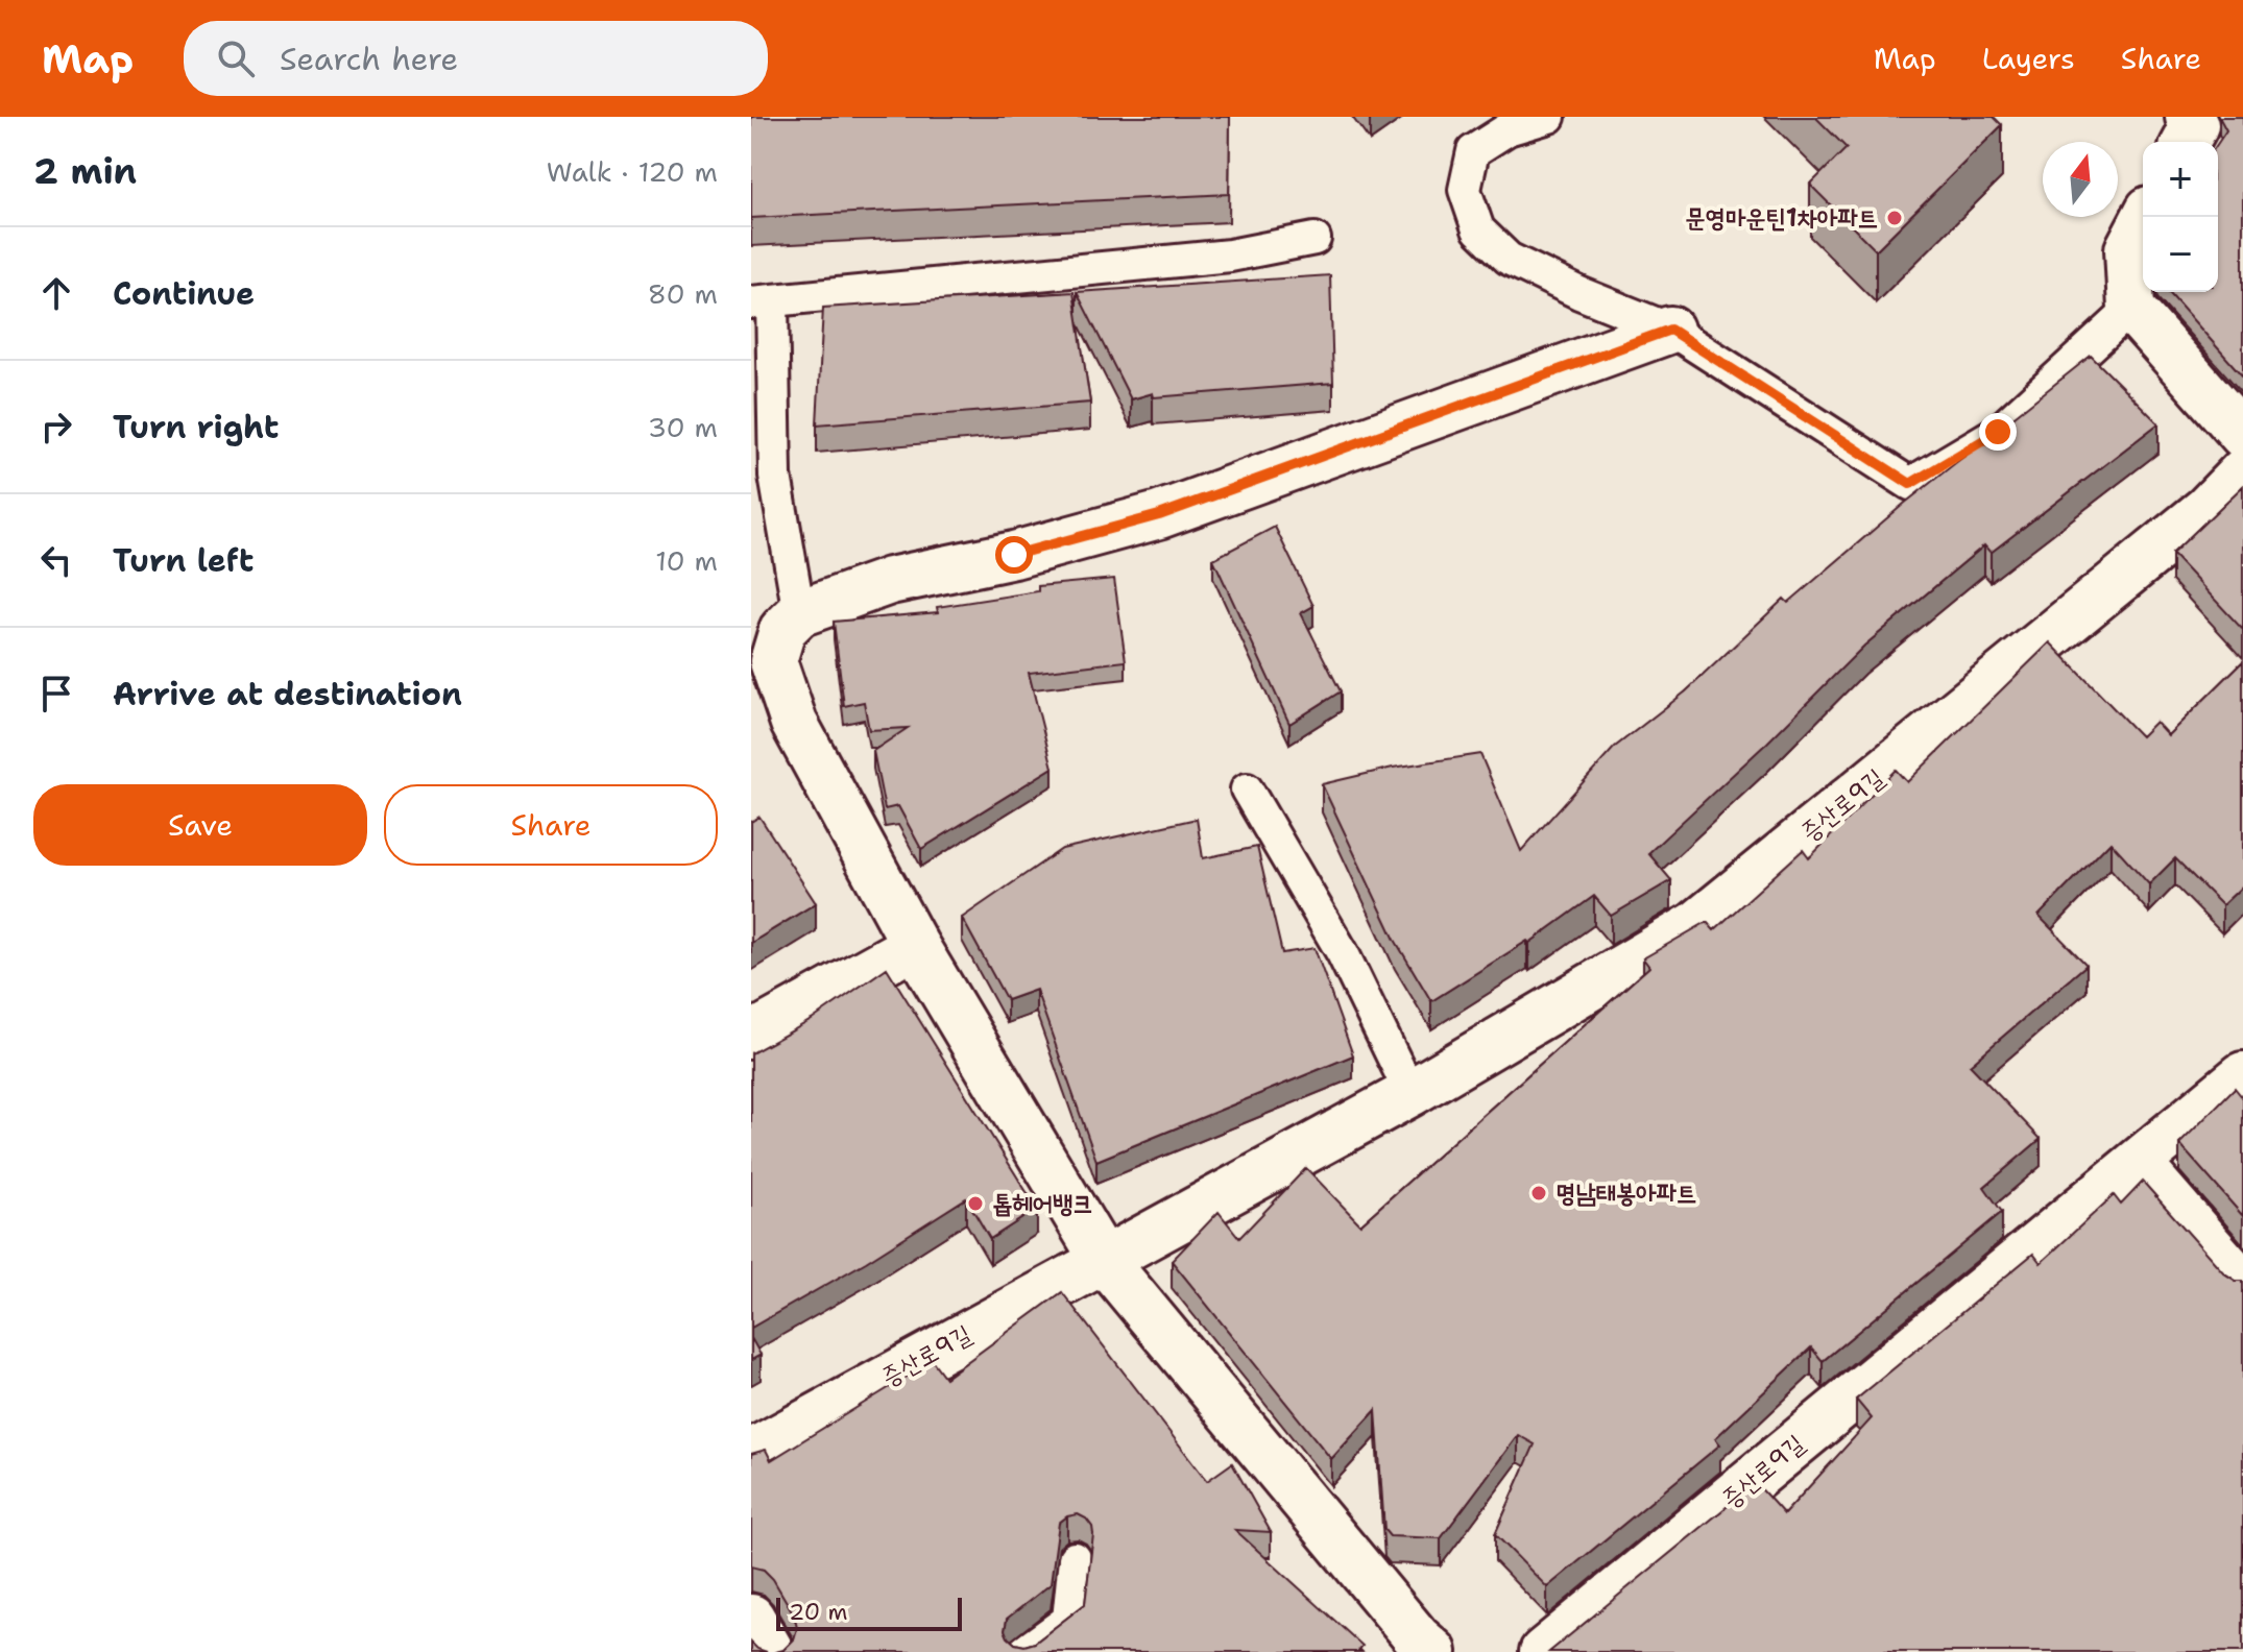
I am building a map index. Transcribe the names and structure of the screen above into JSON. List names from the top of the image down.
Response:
{
  "streets": {
    "street": ["증산로9길"]
  },
  "places": ["문영마운틴1차아파트", "명남태봉아파트", "톱헤어뱅크"],
  "scale_bar": "20 m",
  "north": "top",
  "page": {
    "header": "Map",
    "search": "Search here",
    "nav": ["Map", "Layers", "Share"],
    "heading": ["2 min", "Walk · 120 m"],
    "map_buttons": ["+", "−"],
    "list": [
      ["Continue", "80 m"],
      ["Turn right", "30 m"],
      ["Turn left", "10 m"],
      "Arrive at destination"
    ],
    "buttons": ["Save", "Share"],
    "scale": "20 m"
  }
}
